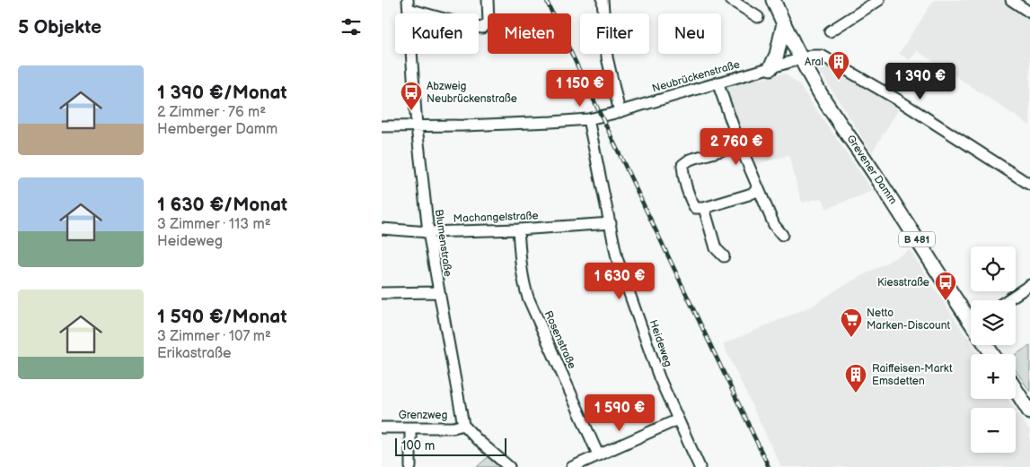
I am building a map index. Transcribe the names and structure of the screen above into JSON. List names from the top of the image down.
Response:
{
  "streets": {
    "main road": ["Grevener Damm", "B 481"],
    "street": [
      "Neubrückenstraße",
      "Machangelstraße",
      "Blumenstraße",
      "Rosenstraße",
      "Heideweg",
      "Grenzweg"
    ]
  },
  "crossings": [
    ["Neubrückenstraße", "Grevener Damm"],
    ["Neubrückenstraße", "Blumenstraße"],
    ["Neubrückenstraße", "Heideweg"],
    ["Machangelstraße", "Blumenstraße"],
    ["Machangelstraße", "Rosenstraße"],
    ["Machangelstraße", "Heideweg"],
    ["Blumenstraße", "Grenzweg"]
  ],
  "places": {
    "building": ["Aral", "Raiffeisen-Markt Emsdetten"],
    "bus stop": ["Abzweig Neubrückenstraße", "Kiesstraße"],
    "supermarket": ["Netto Marken-Discount"]
  },
  "scale_bar": "100 m",
  "page": {
    "heading": "5 Objekte",
    "chip": [
      "Kaufen",
      "Mieten",
      "Filter",
      "Neu"
    ],
    "list": [
      {
        "name": "1 390 €/Monat",
        "note": "2 Zimmer · 76 m² · Hemberger Damm"
      },
      {
        "name": "1 630 €/Monat",
        "note": "3 Zimmer · 113 m² · Heideweg"
      },
      {
        "name": "1 590 €/Monat",
        "note": "3 Zimmer · 107 m² · Erikastraße"
      }
    ],
    "price": [
      "1 390 €",
      "1 150 €",
      "2 760 €",
      "1 630 €",
      "1 590 €"
    ],
    "map_buttons": ["+", "−"],
    "scale": "100 m"
  }
}
